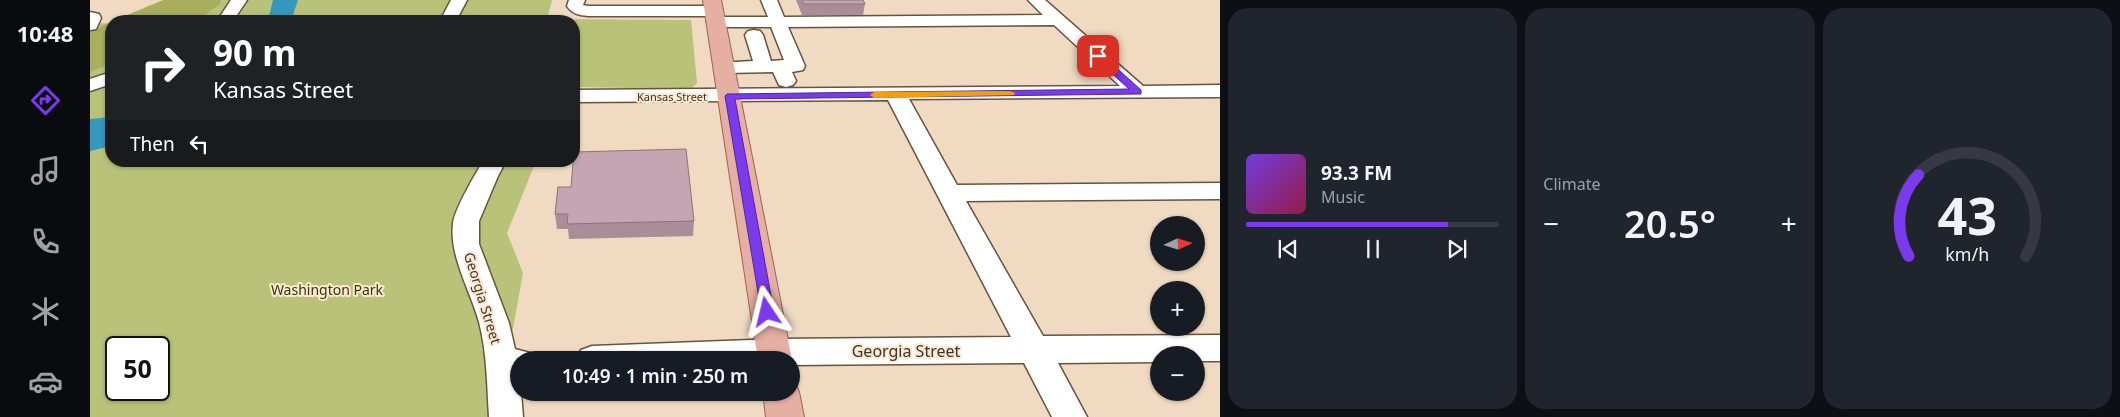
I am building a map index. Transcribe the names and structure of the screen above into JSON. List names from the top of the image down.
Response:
{
  "streets": {
    "street": ["Kansas Street", "Georgia Street"]
  },
  "parks": ["Washington Park"],
  "north": "right",
  "page": {
    "tabs": "10:48",
    "tile": "Climate",
    "turn": ["90 m", "Kansas Street"],
    "then": "Then",
    "song": ["93.3 FM", "Music"],
    "heat": ["−", "20.5°", "+"],
    "map_buttons": ["+", "−"],
    "limit": "50",
    "trip": "10:49 · 1 min · 250 m",
    "gauge": ["43", "km/h"]
  }
}
